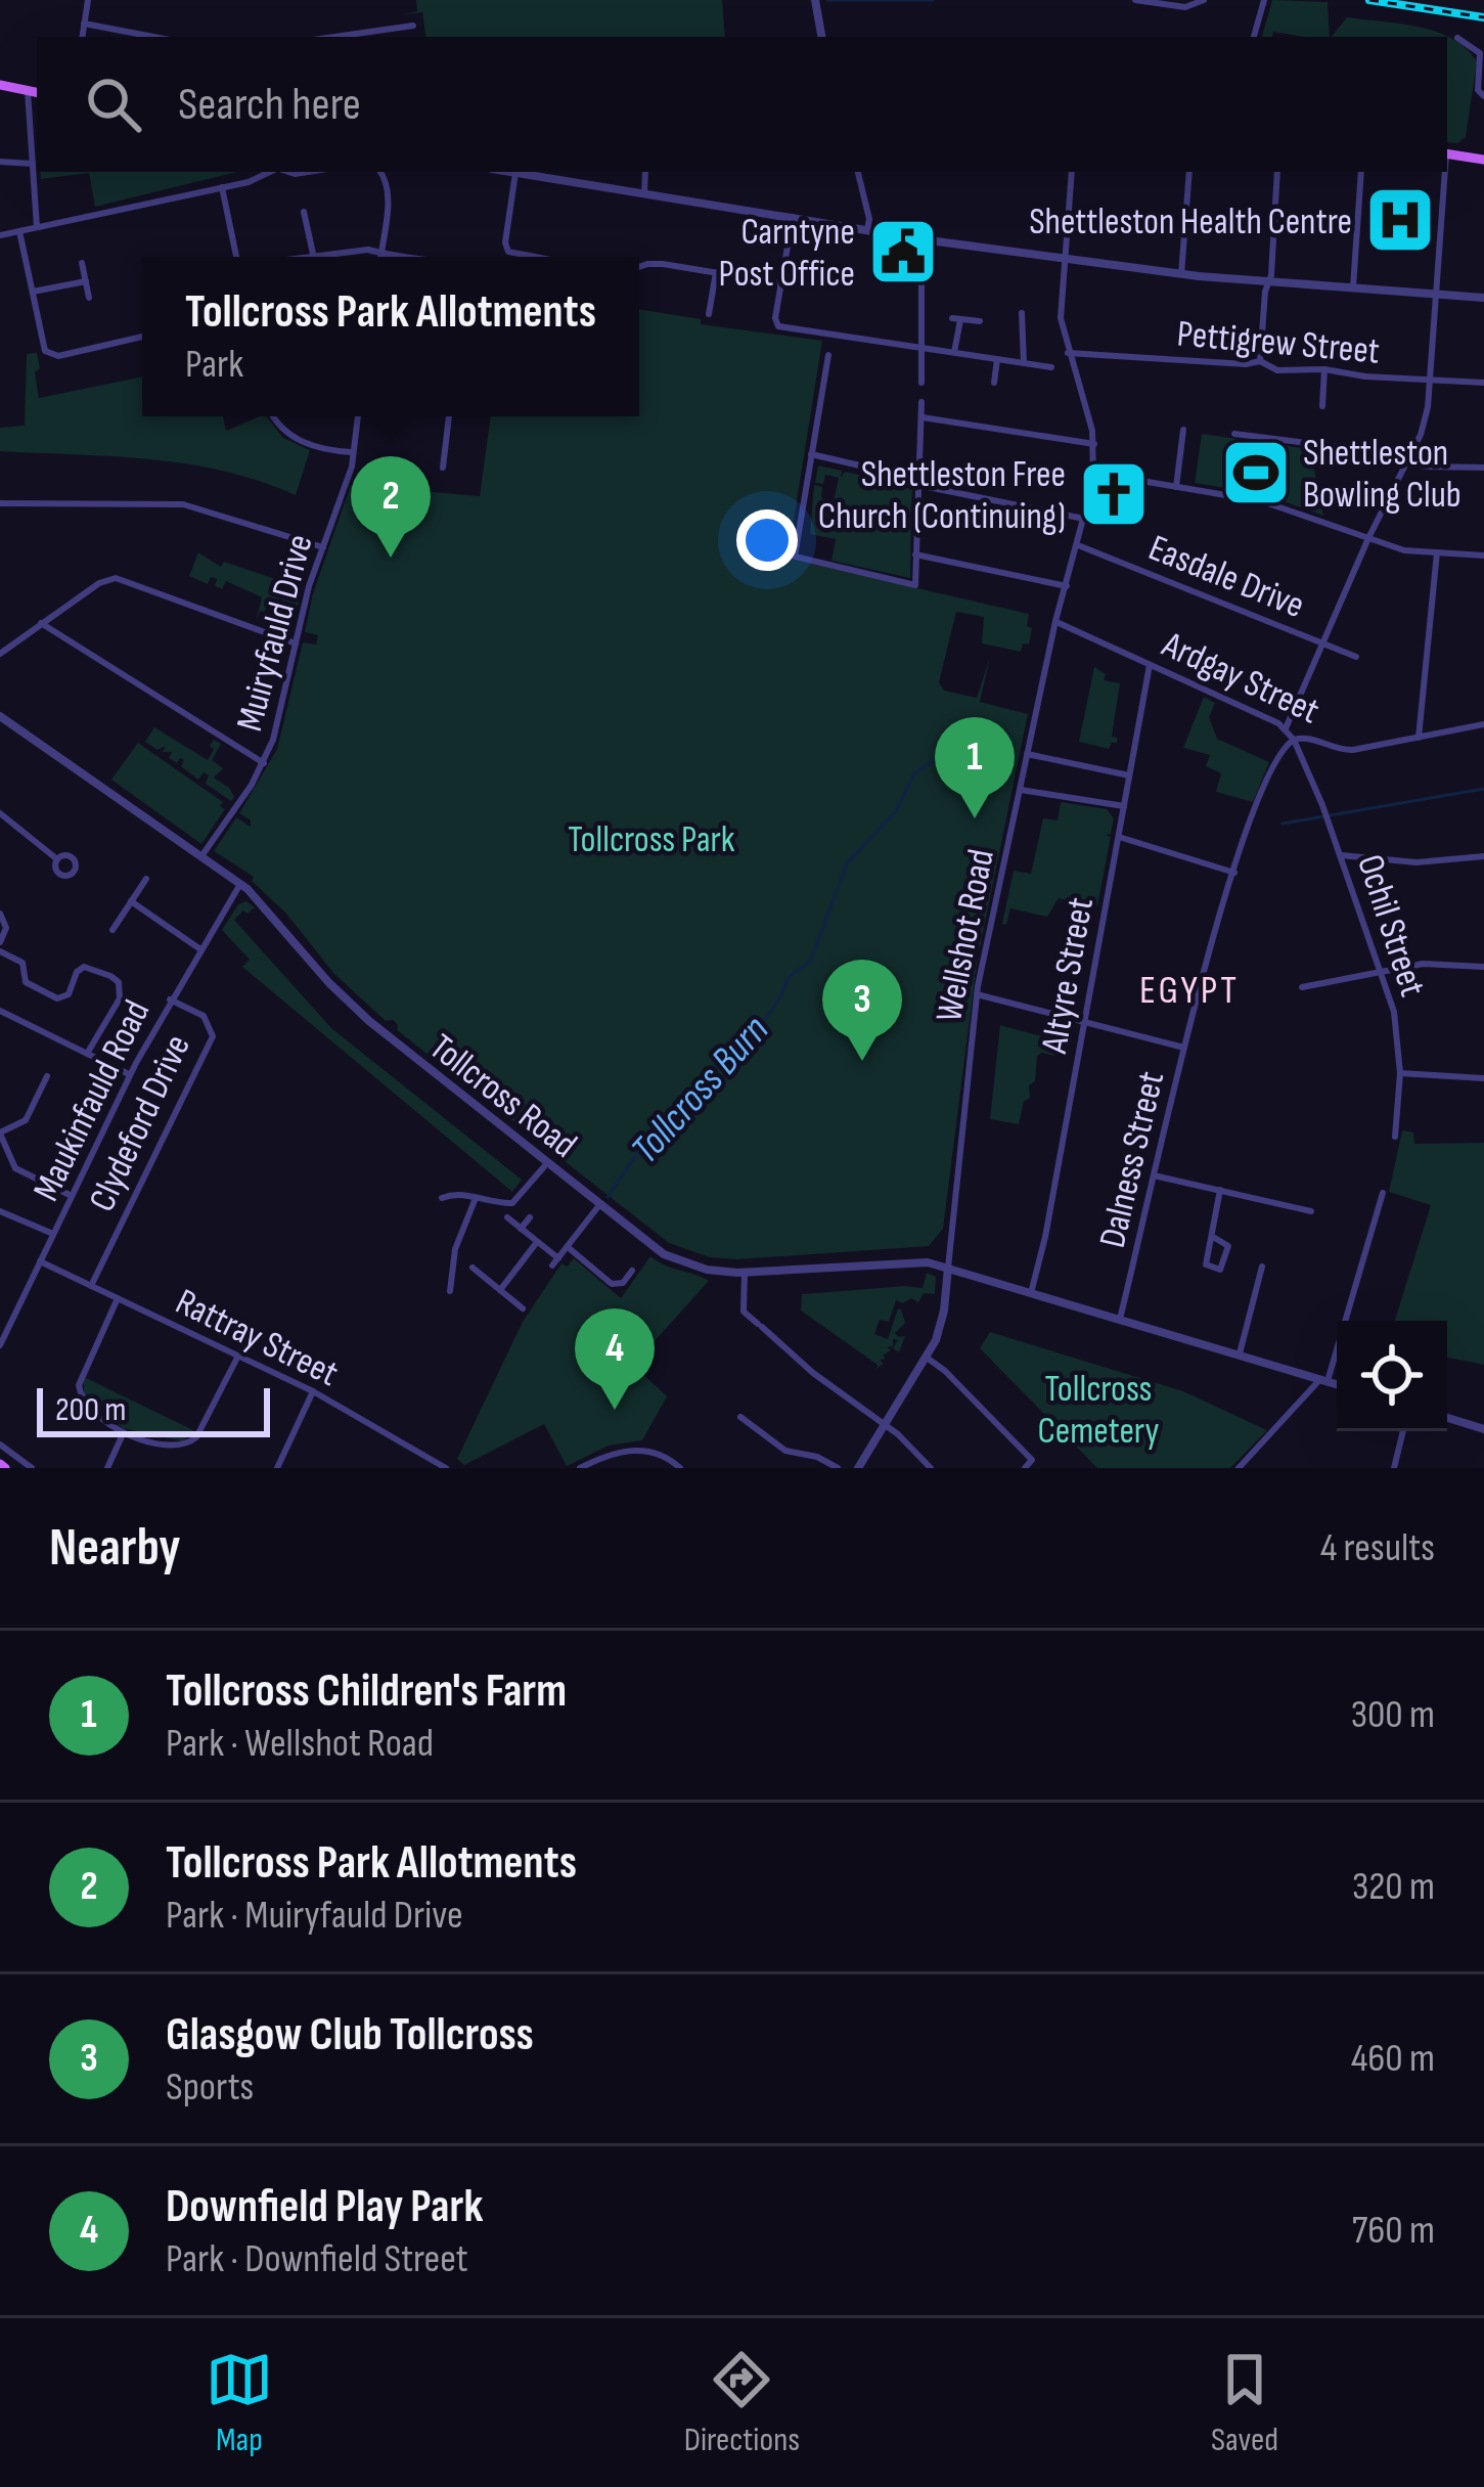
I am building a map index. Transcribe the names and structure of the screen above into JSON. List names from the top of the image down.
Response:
{
  "streets": {
    "street": [
      "Pettigrew Street",
      "Easdale Drive",
      "Muiryfauld Drive",
      "Ardgay Street",
      "Ochil Street",
      "Wellshot Road",
      "Altyre Street",
      "Tollcross Road",
      "Maukinfauld Road",
      "Clydeford Drive",
      "Dalness Street",
      "Rattray Street"
    ]
  },
  "crossings": [
    ["Pettigrew Street", "Wellshot Road"],
    ["Easdale Drive", "Wellshot Road"],
    ["Muiryfauld Drive", "Tollcross Road"],
    ["Ardgay Street", "Ochil Street"],
    ["Ardgay Street", "Wellshot Road"],
    ["Ardgay Street", "Altyre Street"],
    ["Ardgay Street", "Dalness Street"],
    ["Ochil Street", "Dalness Street"],
    ["Wellshot Road", "Tollcross Road"],
    ["Altyre Street", "Tollcross Road"],
    ["Tollcross Road", "Maukinfauld Road"],
    ["Tollcross Road", "Dalness Street"],
    ["Maukinfauld Road", "Clydeford Drive"],
    ["Maukinfauld Road", "Rattray Street"],
    ["Clydeford Drive", "Rattray Street"]
  ],
  "districts": ["EGYPT"],
  "water": ["Tollcross Burn"],
  "parks": ["Tollcross Park", "Tollcross Cemetery"],
  "places": {
    "hospital": ["Shettleston Health Centre"],
    "public building": ["Carntyne Post Office"],
    "sports": ["Shettleston Bowling Club"],
    "church": ["Shettleston Free Church (Continuing)"]
  },
  "scale_bar": "200 m",
  "page": {
    "search": "Search here",
    "popup": ["Tollcross Park Allotments", "Park"],
    "pins": [
      "2",
      "1",
      "3",
      "4"
    ],
    "scale": "200 m",
    "heading": ["Nearby", "4 results"],
    "list": [
      {
        "mark": "1",
        "name": "Tollcross Children's Farm",
        "note": "Park · Wellshot Road",
        "value": "300 m"
      },
      {
        "mark": "2",
        "name": "Tollcross Park Allotments",
        "note": "Park · Muiryfauld Drive",
        "value": "320 m"
      },
      {
        "mark": "3",
        "name": "Glasgow Club Tollcross",
        "note": "Sports",
        "value": "460 m"
      },
      {
        "mark": "4",
        "name": "Downfield Play Park",
        "note": "Park · Downfield Street",
        "value": "760 m"
      }
    ],
    "nav": ["Map", "Directions", "Saved"]
  }
}
